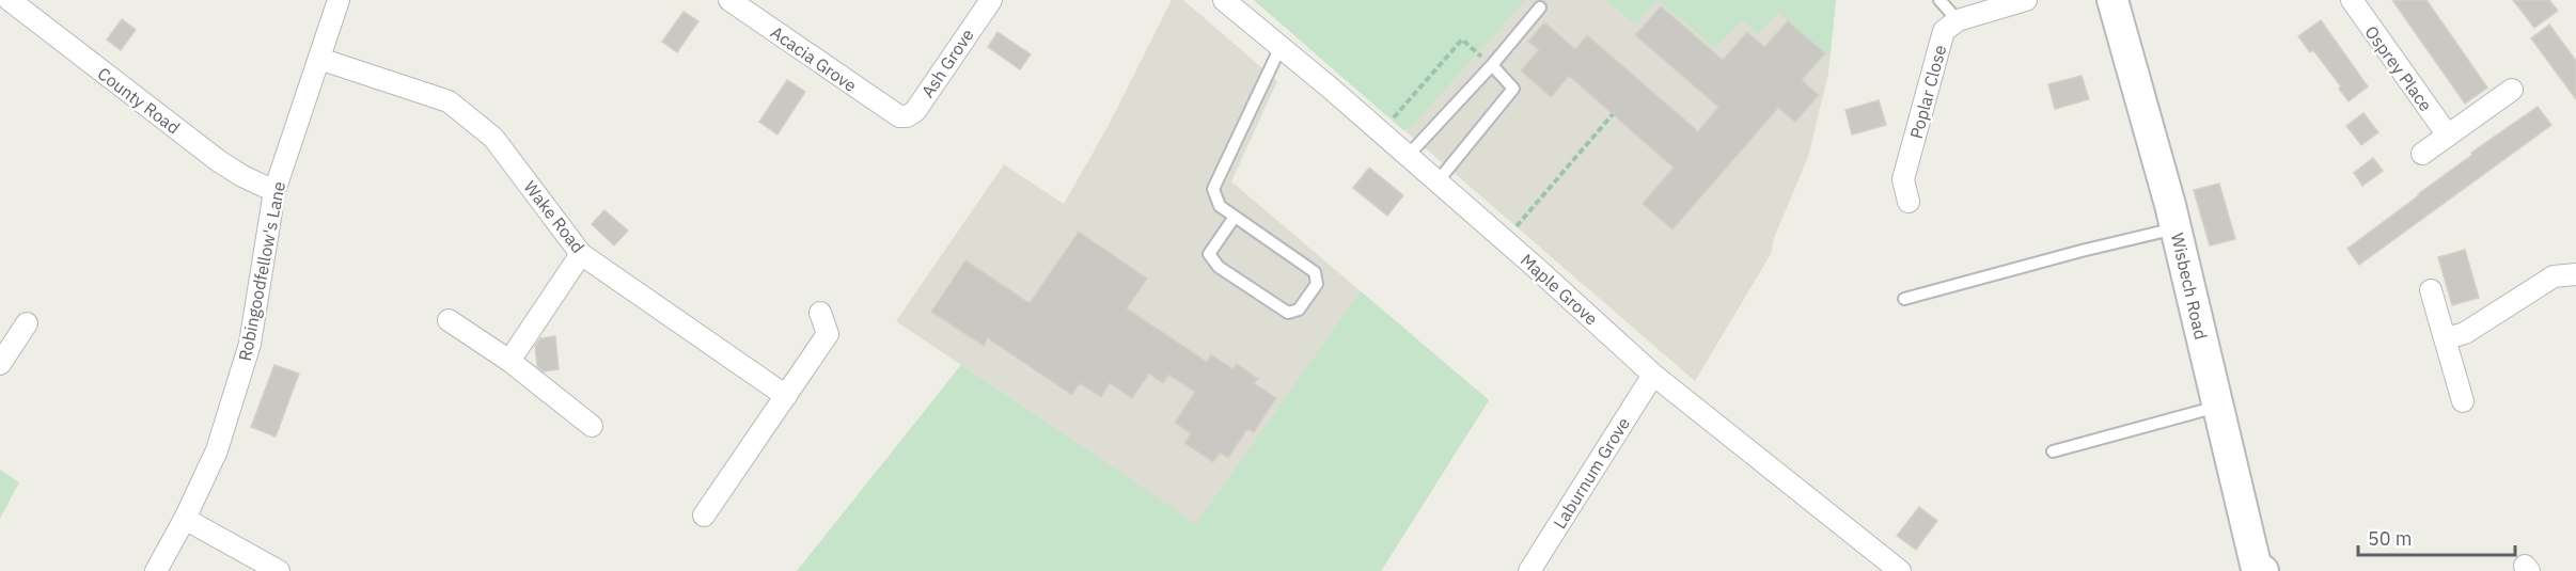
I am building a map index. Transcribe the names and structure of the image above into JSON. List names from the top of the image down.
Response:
{
  "streets": {
    "main road": ["Wisbech Road"],
    "street": [
      "Acacia Grove",
      "Ash Grove",
      "Osprey Place",
      "Poplar Close",
      "County Road",
      "Wake Road",
      "Robingoodfellow's Lane",
      "Maple Grove",
      "Laburnum Grove"
    ]
  },
  "crossings": [
    ["Acacia Grove", "Ash Grove"],
    ["County Road", "Robingoodfellow's Lane"],
    ["Wake Road", "Robingoodfellow's Lane"],
    ["Maple Grove", "Laburnum Grove"]
  ],
  "scale_bar": "50 m"
}
